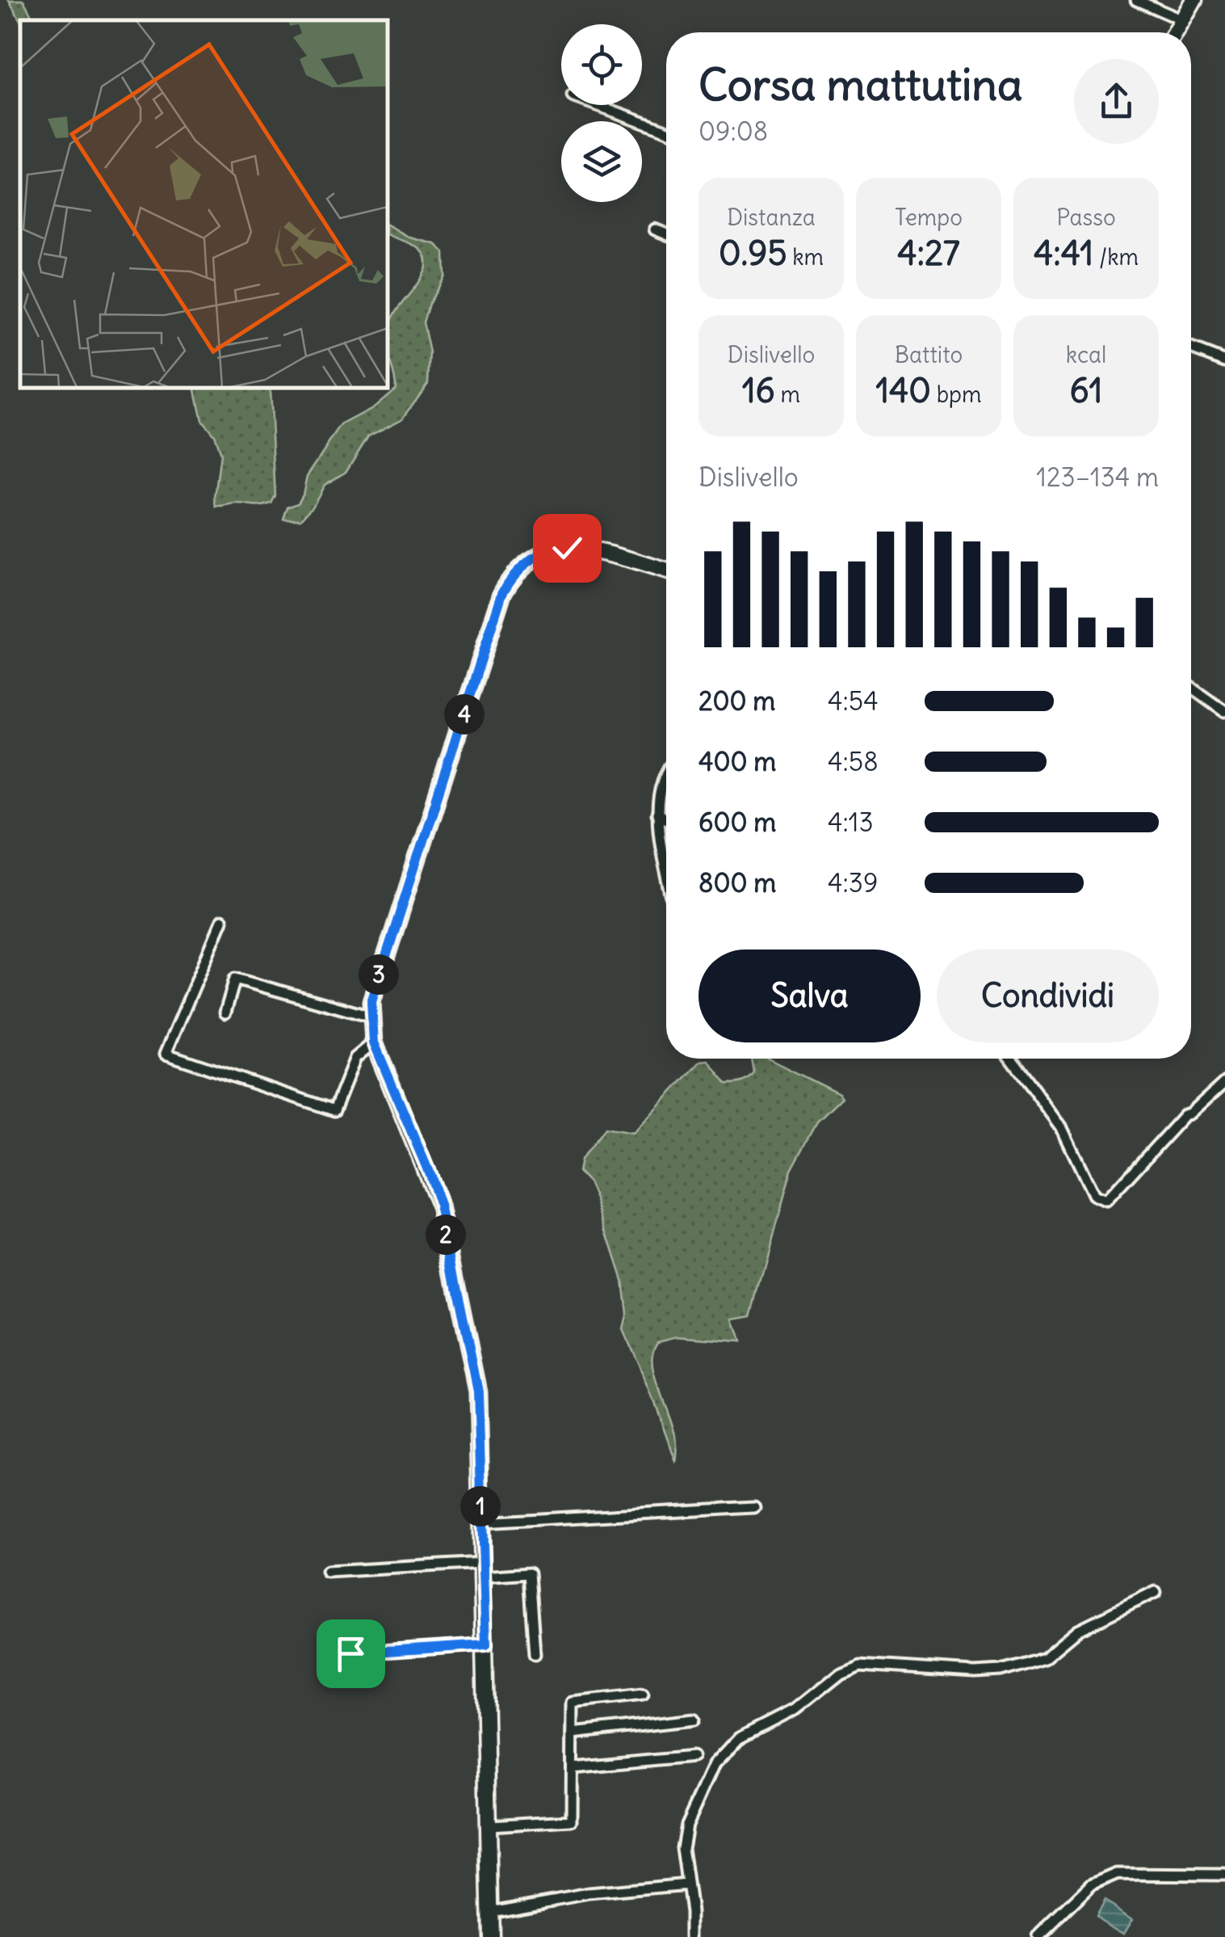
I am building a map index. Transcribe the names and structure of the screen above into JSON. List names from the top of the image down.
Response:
{
  "page": {
    "heading": ["Corsa mattutina", "09:08"],
    "stats": [
      ["Distanza", "0.95 km"],
      ["Tempo", "4:27"],
      ["Passo", "4:41 /km"],
      ["Dislivello", "16 m"],
      ["Battito", "140 bpm"],
      ["kcal", "61"]
    ],
    "chart": ["Dislivello", "123–134 m"],
    "list": [
      {
        "name": "200 m",
        "note": "4:54"
      },
      {
        "name": "400 m",
        "note": "4:58"
      },
      {
        "name": "600 m",
        "note": "4:13"
      },
      {
        "name": "800 m",
        "note": "4:39"
      }
    ],
    "pins": [
      "4",
      "3",
      "2",
      "1"
    ],
    "buttons": ["Salva", "Condividi"]
  }
}
